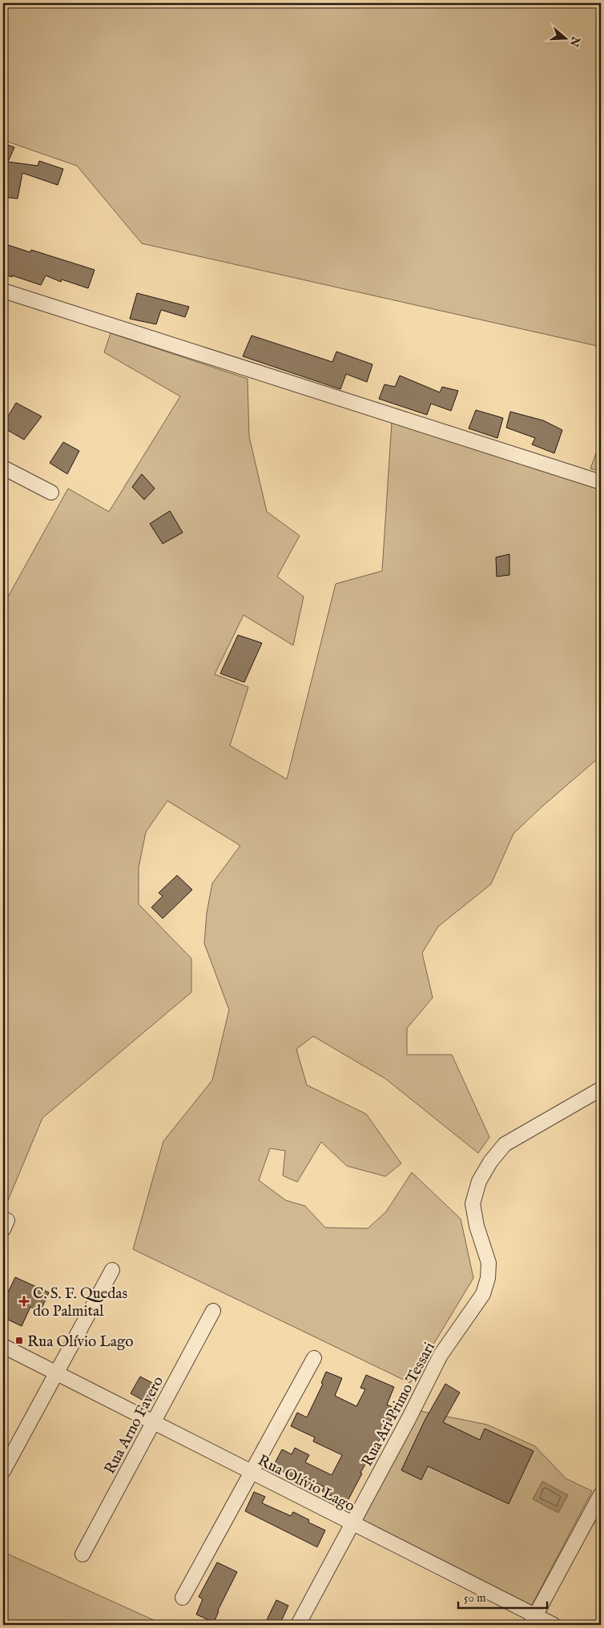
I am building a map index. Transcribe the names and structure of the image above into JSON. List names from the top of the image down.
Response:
{
  "streets": {
    "street": ["Rua Ari Primo Tessari", "Rua Arno Favero", "Rua Olívio Lago"]
  },
  "crossings": [
    ["Rua Ari Primo Tessari", "Rua Olívio Lago"],
    ["Rua Arno Favero", "Rua Olívio Lago"]
  ],
  "places": {
    "health": ["C. S. F. Quedas do Palmital"],
    "transit": ["Rua Olívio Lago"]
  },
  "scale_bar": "50 m",
  "north": "right"
}
